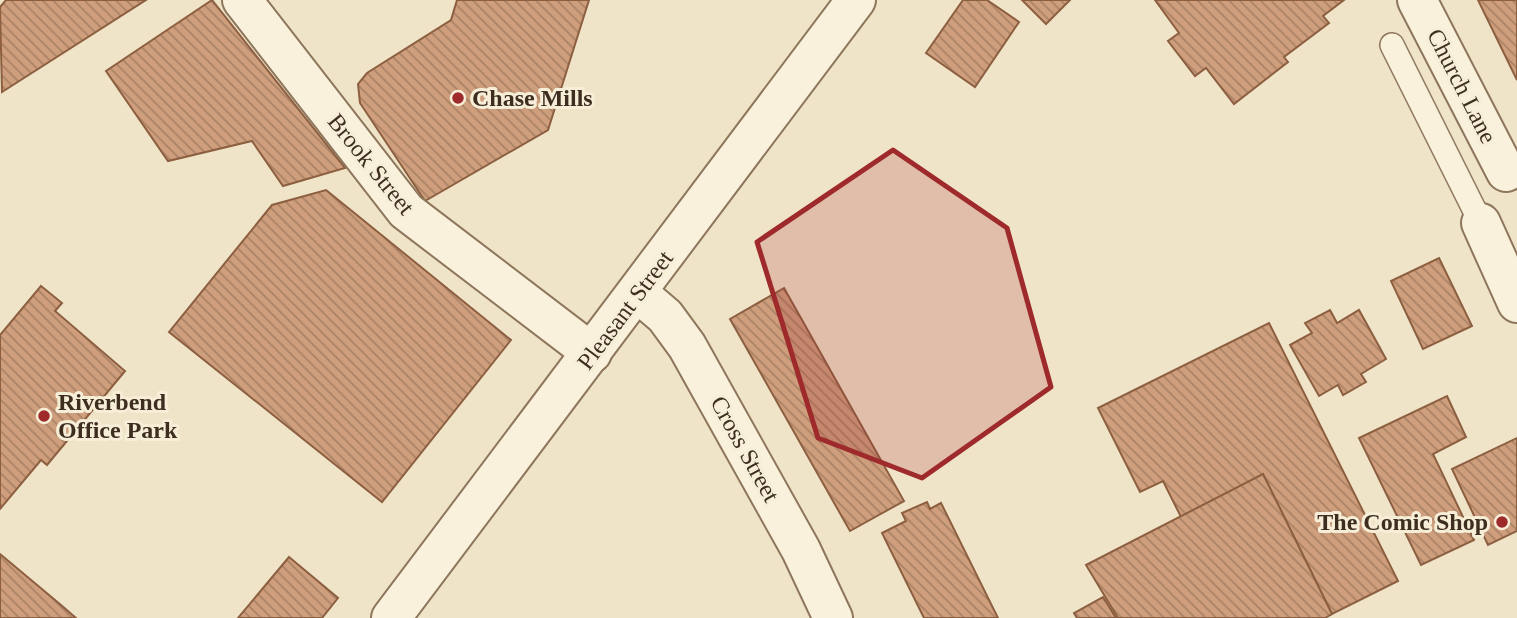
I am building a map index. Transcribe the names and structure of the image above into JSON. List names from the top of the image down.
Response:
{
  "streets": {
    "street": [
      "Church Lane",
      "Brook Street",
      "Pleasant Street",
      "Cross Street"
    ]
  },
  "crossings": [
    ["Brook Street", "Pleasant Street"],
    ["Pleasant Street", "Cross Street"]
  ],
  "places": ["Chase Mills", "Riverbend Office Park", "The Comic Shop"]
}
